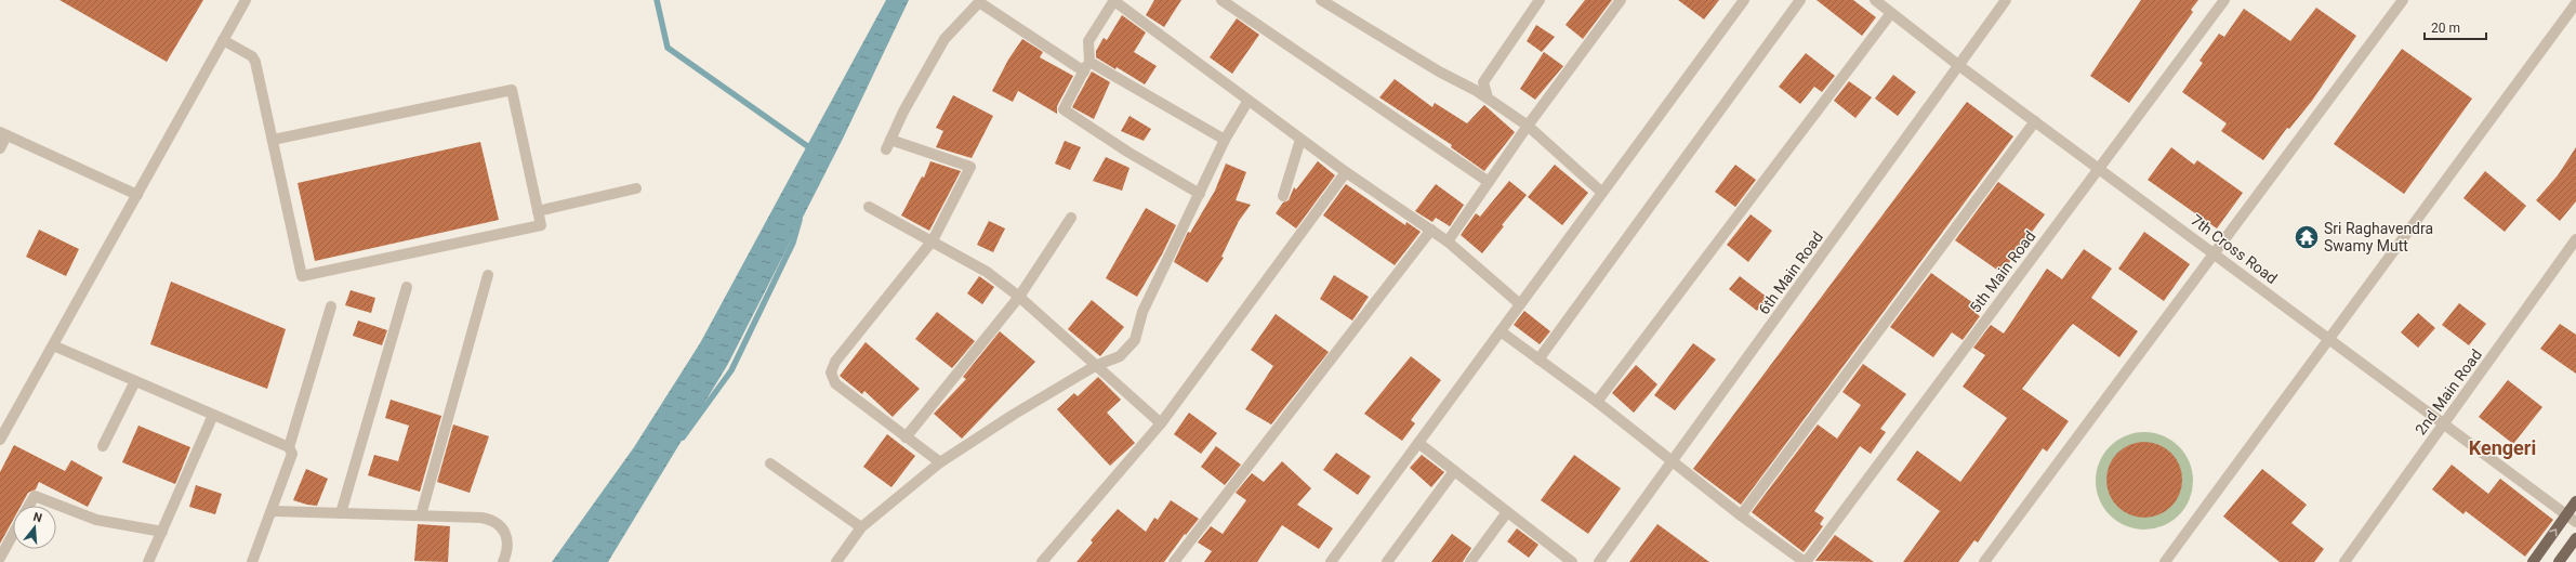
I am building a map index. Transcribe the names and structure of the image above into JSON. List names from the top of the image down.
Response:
{
  "streets": {
    "street": [
      "7th Cross Road",
      "5th Main Road",
      "6th Main Road",
      "2nd Main Road"
    ]
  },
  "crossings": [
    ["7th Cross Road", "5th Main Road"],
    ["7th Cross Road", "6th Main Road"],
    ["7th Cross Road", "2nd Main Road"]
  ],
  "districts": ["Kengeri"],
  "places": {
    "temple": ["Sri Raghavendra Swamy Mutt"]
  },
  "scale_bar": "20 m",
  "north": "top"
}
